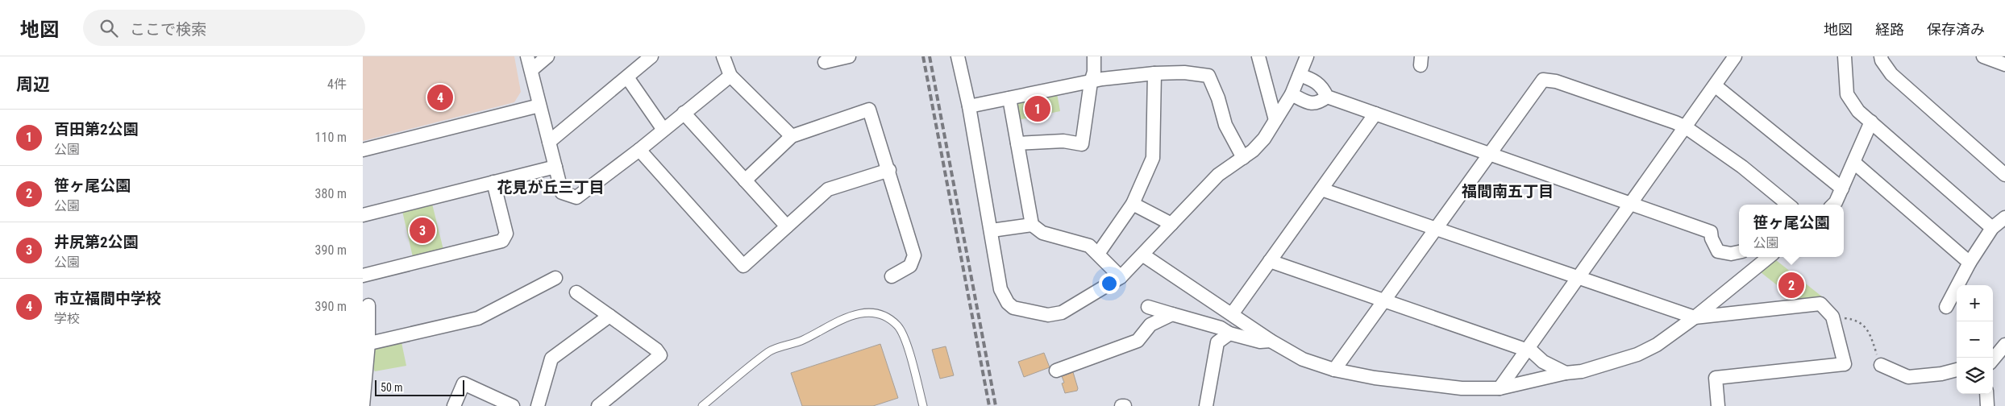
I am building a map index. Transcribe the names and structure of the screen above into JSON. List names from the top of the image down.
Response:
{
  "districts": ["花見が丘三丁目", "福間南五丁目"],
  "scale_bar": "50 m",
  "page": {
    "header": "地図",
    "search": "ここで検索",
    "nav": ["地図", "経路", "保存済み"],
    "heading": ["周辺", "4件"],
    "pins": [
      "4",
      "1",
      "3",
      "2"
    ],
    "list": [
      {
        "mark": "1",
        "name": "百田第2公園",
        "note": "公園",
        "value": "110 m"
      },
      {
        "mark": "2",
        "name": "笹ヶ尾公園",
        "note": "公園",
        "value": "380 m"
      },
      {
        "mark": "3",
        "name": "井尻第2公園",
        "note": "公園",
        "value": "390 m"
      },
      {
        "mark": "4",
        "name": "市立福間中学校",
        "note": "学校",
        "value": "390 m"
      }
    ],
    "popup": ["笹ヶ尾公園", "公園"],
    "map_buttons": ["+", "−"],
    "scale": "50 m"
  }
}
